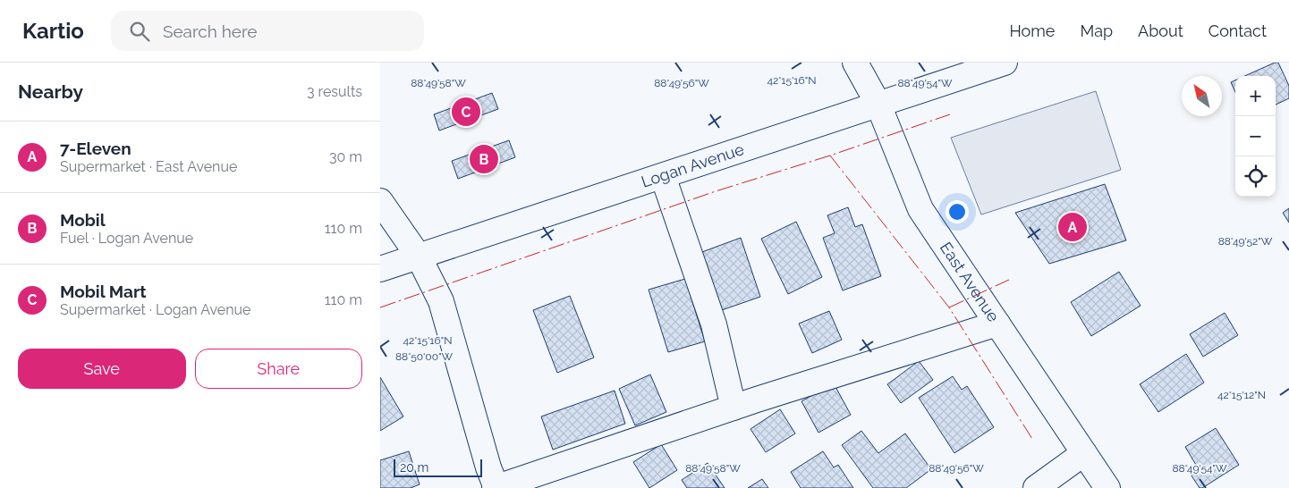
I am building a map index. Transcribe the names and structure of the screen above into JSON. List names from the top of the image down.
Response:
{
  "streets": {
    "street": ["Logan Avenue", "East Avenue"]
  },
  "crossings": [
    ["Logan Avenue", "East Avenue"]
  ],
  "scale_bar": "20 m",
  "north": "top left",
  "page": {
    "header": "Kartio",
    "search": "Search here",
    "nav": [
      "Home",
      "Map",
      "About",
      "Contact"
    ],
    "heading": ["Nearby", "3 results"],
    "map_buttons": ["+", "−"],
    "pins": ["C", "B", "A"],
    "list": [
      {
        "mark": "A",
        "name": "7-Eleven",
        "note": "Supermarket · East Avenue",
        "value": "30 m"
      },
      {
        "mark": "B",
        "name": "Mobil",
        "note": "Fuel · Logan Avenue",
        "value": "110 m"
      },
      {
        "mark": "C",
        "name": "Mobil Mart",
        "note": "Supermarket · Logan Avenue",
        "value": "110 m"
      }
    ],
    "buttons": ["Save", "Share"],
    "scale": "20 m"
  },
  "coordinates": [
    "42°15'16\"N",
    "88°49'58\"W",
    "88°49'56\"W",
    "88°49'54\"W",
    "88°49'52\"W",
    "88°50'00\"W",
    "42°15'12\"N"
  ]
}
